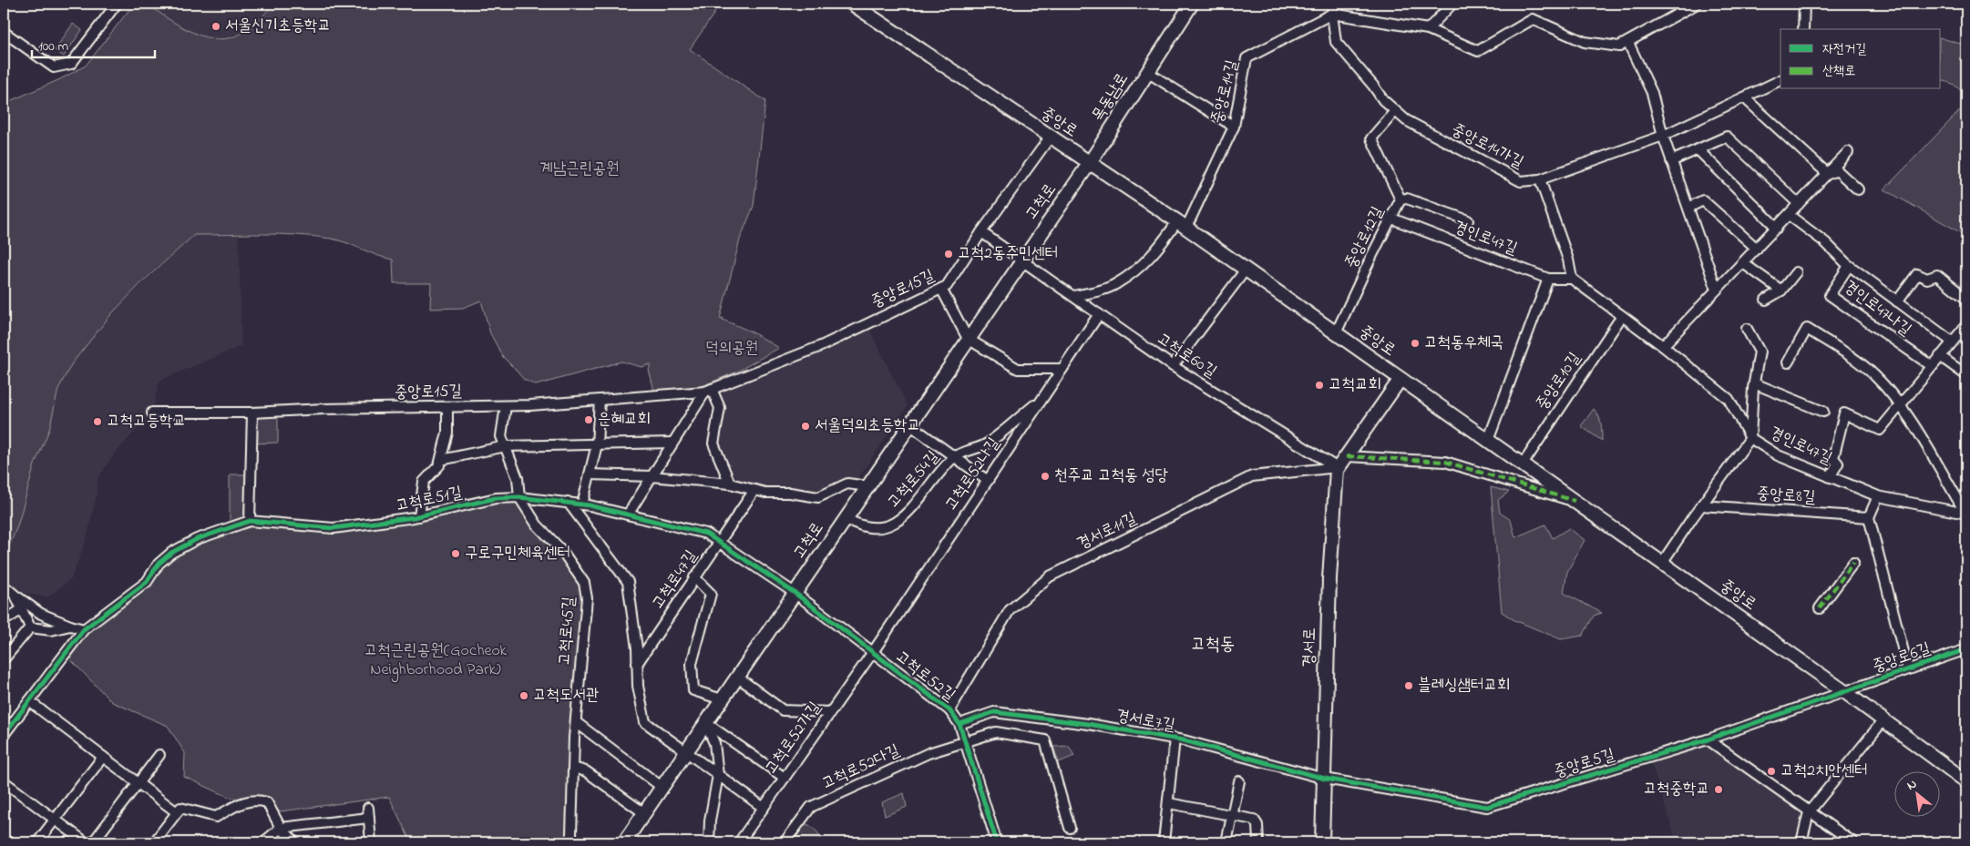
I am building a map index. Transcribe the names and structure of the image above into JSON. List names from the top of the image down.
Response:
{
  "streets": {
    "main road": [
      "목동남로",
      "중앙로",
      "고척로",
      "경서로"
    ],
    "street": [
      "중앙로14길",
      "중앙로14가길",
      "중앙로12길",
      "경인로47길",
      "중앙로15길",
      "경인로47나길",
      "고척로60길",
      "중앙로10길",
      "고척로52나길",
      "고척로54길",
      "중앙로8길",
      "고척로51길",
      "경서로11길",
      "고척로47길",
      "고척로45길",
      "중앙로6길",
      "고척로52길",
      "경서로7길",
      "고척로52가길",
      "중앙로5길",
      "고척로52다길"
    ]
  },
  "crossings": [
    ["중앙로14길", "목동남로"],
    ["중앙로14길", "중앙로"],
    ["중앙로14길", "중앙로14가길"],
    ["중앙로14길", "고척로60길"],
    ["목동남로", "중앙로"],
    ["목동남로", "고척로"],
    ["중앙로", "고척로"],
    ["중앙로", "중앙로12길"],
    ["중앙로", "중앙로15길"],
    ["중앙로", "중앙로10길"],
    ["중앙로", "중앙로6길"],
    ["중앙로", "중앙로5길"],
    ["중앙로14가길", "중앙로12길"],
    ["고척로", "고척로60길"],
    ["고척로", "고척로54길"],
    ["고척로", "고척로51길"],
    ["고척로", "고척로47길"],
    ["고척로", "고척로52길"],
    ["중앙로12길", "경인로47길"],
    ["경인로47길", "중앙로10길"],
    ["중앙로15길", "고척로51길"],
    ["중앙로15길", "고척로45길"],
    ["고척로60길", "고척로52나길"],
    ["고척로60길", "경서로11길"],
    ["고척로60길", "경서로"],
    ["고척로52나길", "고척로54길"],
    ["고척로52나길", "고척로52길"],
    ["고척로52나길", "고척로52가길"],
    ["중앙로8길", "중앙로6길"],
    ["고척로51길", "고척로47길"],
    ["고척로51길", "고척로45길"],
    ["고척로51길", "고척로52길"],
    ["경서로11길", "경서로"],
    ["경서로11길", "고척로52길"],
    ["경서로", "경서로7길"],
    ["경서로", "중앙로5길"],
    ["중앙로6길", "중앙로5길"],
    ["고척로52길", "경서로7길"],
    ["고척로52길", "고척로52가길"],
    ["고척로52길", "고척로52다길"],
    ["경서로7길", "중앙로5길"]
  ],
  "districts": ["고척동"],
  "parks": ["계남근린공원", "덕의공원", "고척근린공원(Gocheok Neighborhood Park)"],
  "places": [
    "서울신기초등학교",
    "고척2동주민센터",
    "고척동우체국",
    "고척교회",
    "은혜교회",
    "고척고등학교",
    "서울덕의초등학교",
    "천주교 고척동 성당",
    "구로구민체육센터",
    "블레싱샘터교회",
    "고척도서관",
    "고척2치안센터",
    "고척중학교"
  ],
  "legend": ["자전거길", "산책로"],
  "scale_bar": "100 m",
  "north": "top left"
}
